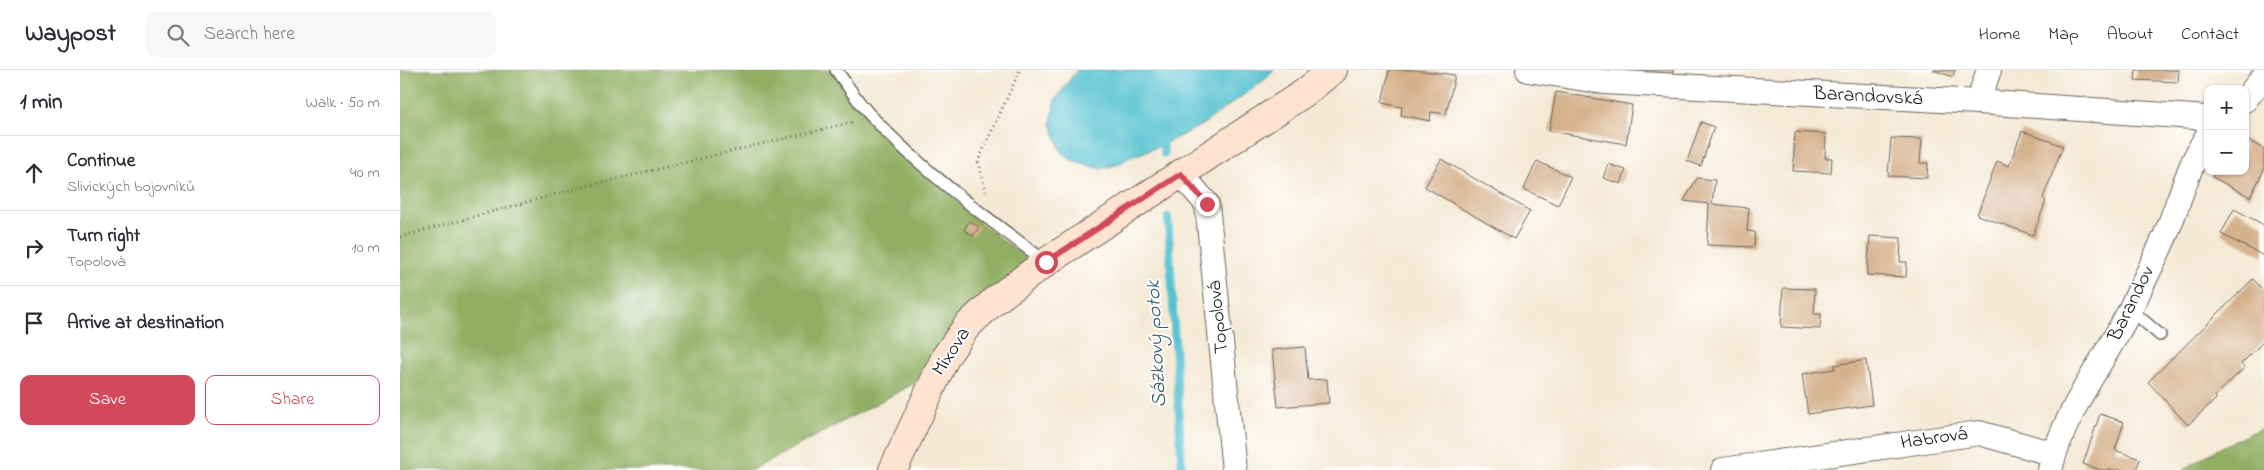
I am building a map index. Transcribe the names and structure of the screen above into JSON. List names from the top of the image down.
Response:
{
  "streets": {
    "street": [
      "Barandovská",
      "Barandov",
      "Topolová",
      "Mixova",
      "Habrová"
    ]
  },
  "crossings": [
    ["Barandov", "Habrová"],
    ["Topolová", "Mixova"]
  ],
  "water": ["Sázkový potok"],
  "page": {
    "header": "Waypost",
    "search": "Search here",
    "nav": [
      "Home",
      "Map",
      "About",
      "Contact"
    ],
    "heading": ["1 min", "Walk · 50 m"],
    "map_buttons": ["+", "−"],
    "list": [
      ["Continue", "Slivických bojovníků", "40 m"],
      ["Turn right", "Topolová", "10 m"],
      "Arrive at destination"
    ],
    "buttons": ["Save", "Share"]
  }
}
